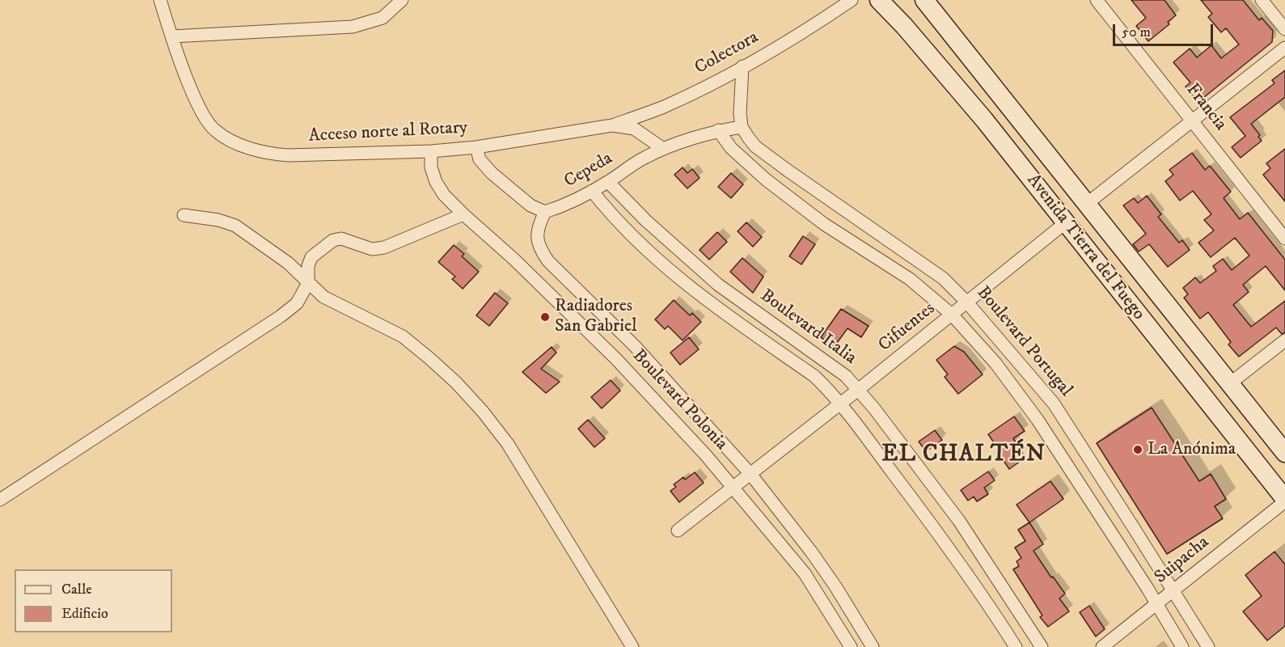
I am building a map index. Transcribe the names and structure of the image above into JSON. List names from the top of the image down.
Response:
{
  "streets": {
    "street": [
      "Colectora",
      "Francia",
      "Acceso norte al Rotary",
      "Cepeda",
      "Avenida Tierra del Fuego",
      "Boulevard Italia",
      "Cifuentes",
      "Boulevard Portugal",
      "Boulevard Polonia",
      "Suipacha"
    ]
  },
  "crossings": [
    ["Colectora", "Acceso norte al Rotary"],
    ["Acceso norte al Rotary", "Cepeda"],
    ["Acceso norte al Rotary", "Boulevard Polonia"],
    ["Cepeda", "Boulevard Italia"],
    ["Cepeda", "Boulevard Portugal"],
    ["Cepeda", "Boulevard Polonia"],
    ["Avenida Tierra del Fuego", "Cifuentes"],
    ["Avenida Tierra del Fuego", "Suipacha"],
    ["Boulevard Italia", "Cifuentes"],
    ["Cifuentes", "Boulevard Portugal"],
    ["Cifuentes", "Boulevard Polonia"],
    ["Boulevard Portugal", "Suipacha"]
  ],
  "districts": ["EL CHALTÉN"],
  "places": ["Radiadores San Gabriel", "La Anónima"],
  "legend": ["Calle", "Edificio"],
  "scale_bar": "50 m"
}
